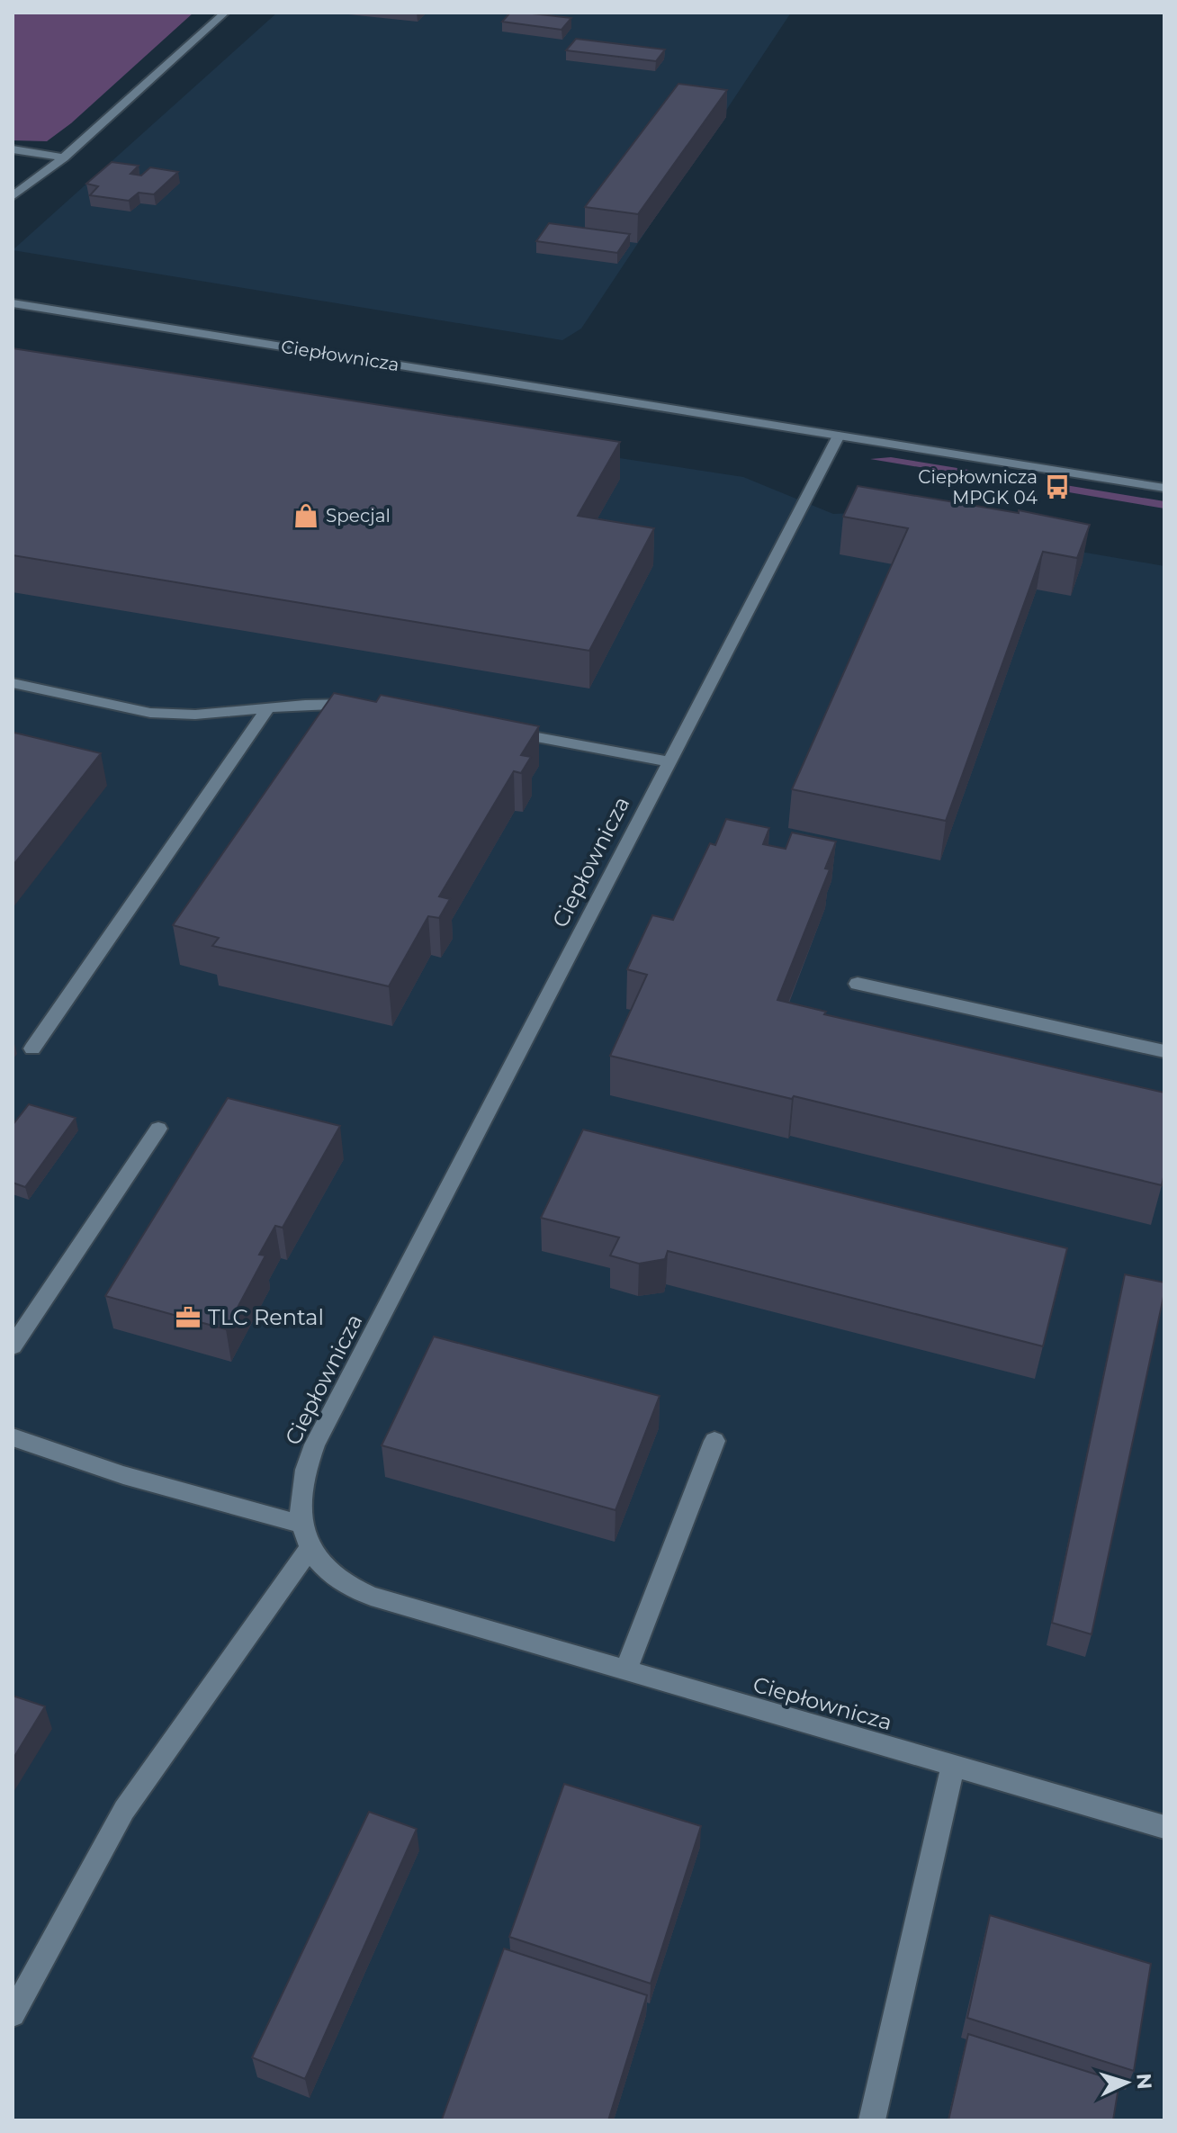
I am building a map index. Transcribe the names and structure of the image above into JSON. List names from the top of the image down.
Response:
{
  "streets": {
    "street": ["Ciepłownicza"]
  },
  "places": {
    "bus stop": ["Ciepłownicza MPGK 04"],
    "shop": ["Specjal"],
    "office": ["TLC Rental"]
  },
  "north": "right"
}
